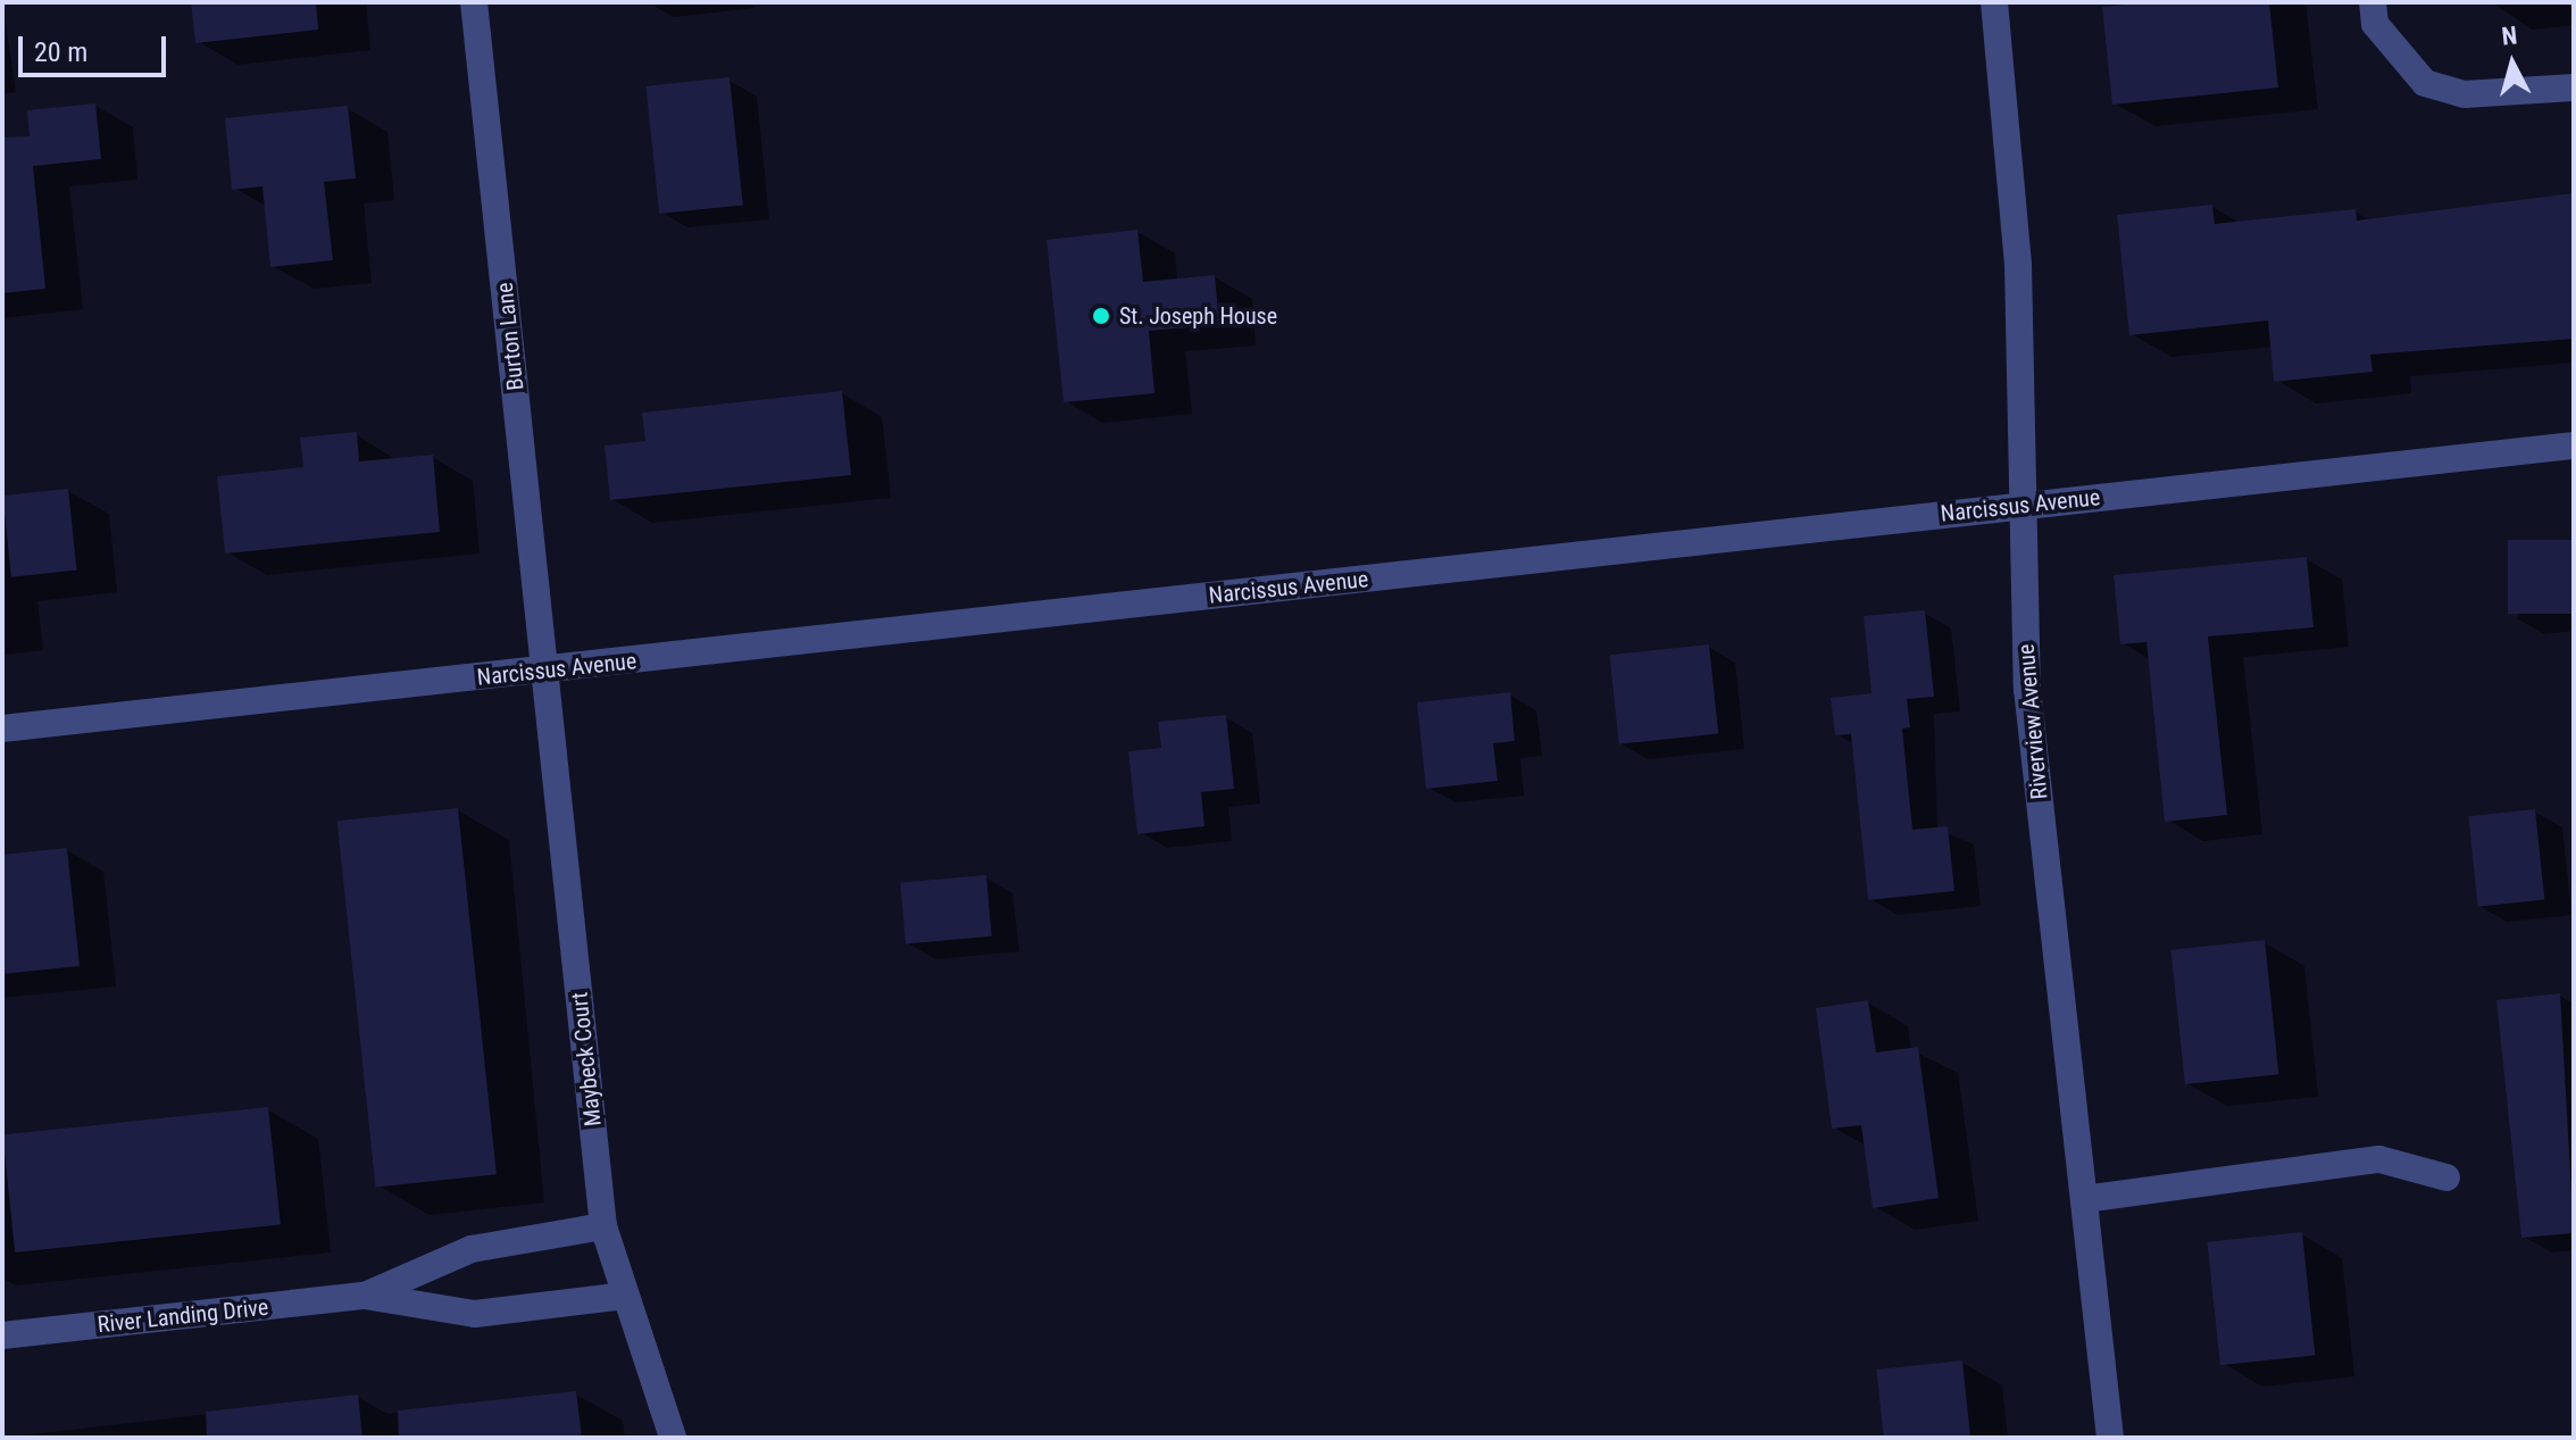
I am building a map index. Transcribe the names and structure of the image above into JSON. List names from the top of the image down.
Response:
{
  "streets": {
    "street": [
      "Burton Lane",
      "Narcissus Avenue",
      "Riverview Avenue",
      "Maybeck Court",
      "River Landing Drive"
    ]
  },
  "crossings": [
    ["Burton Lane", "Narcissus Avenue"],
    ["Burton Lane", "Maybeck Court"],
    ["Narcissus Avenue", "Riverview Avenue"],
    ["Narcissus Avenue", "Maybeck Court"],
    ["Maybeck Court", "River Landing Drive"]
  ],
  "places": ["St. Joseph House"],
  "scale_bar": "20 m",
  "north": "top"
}
